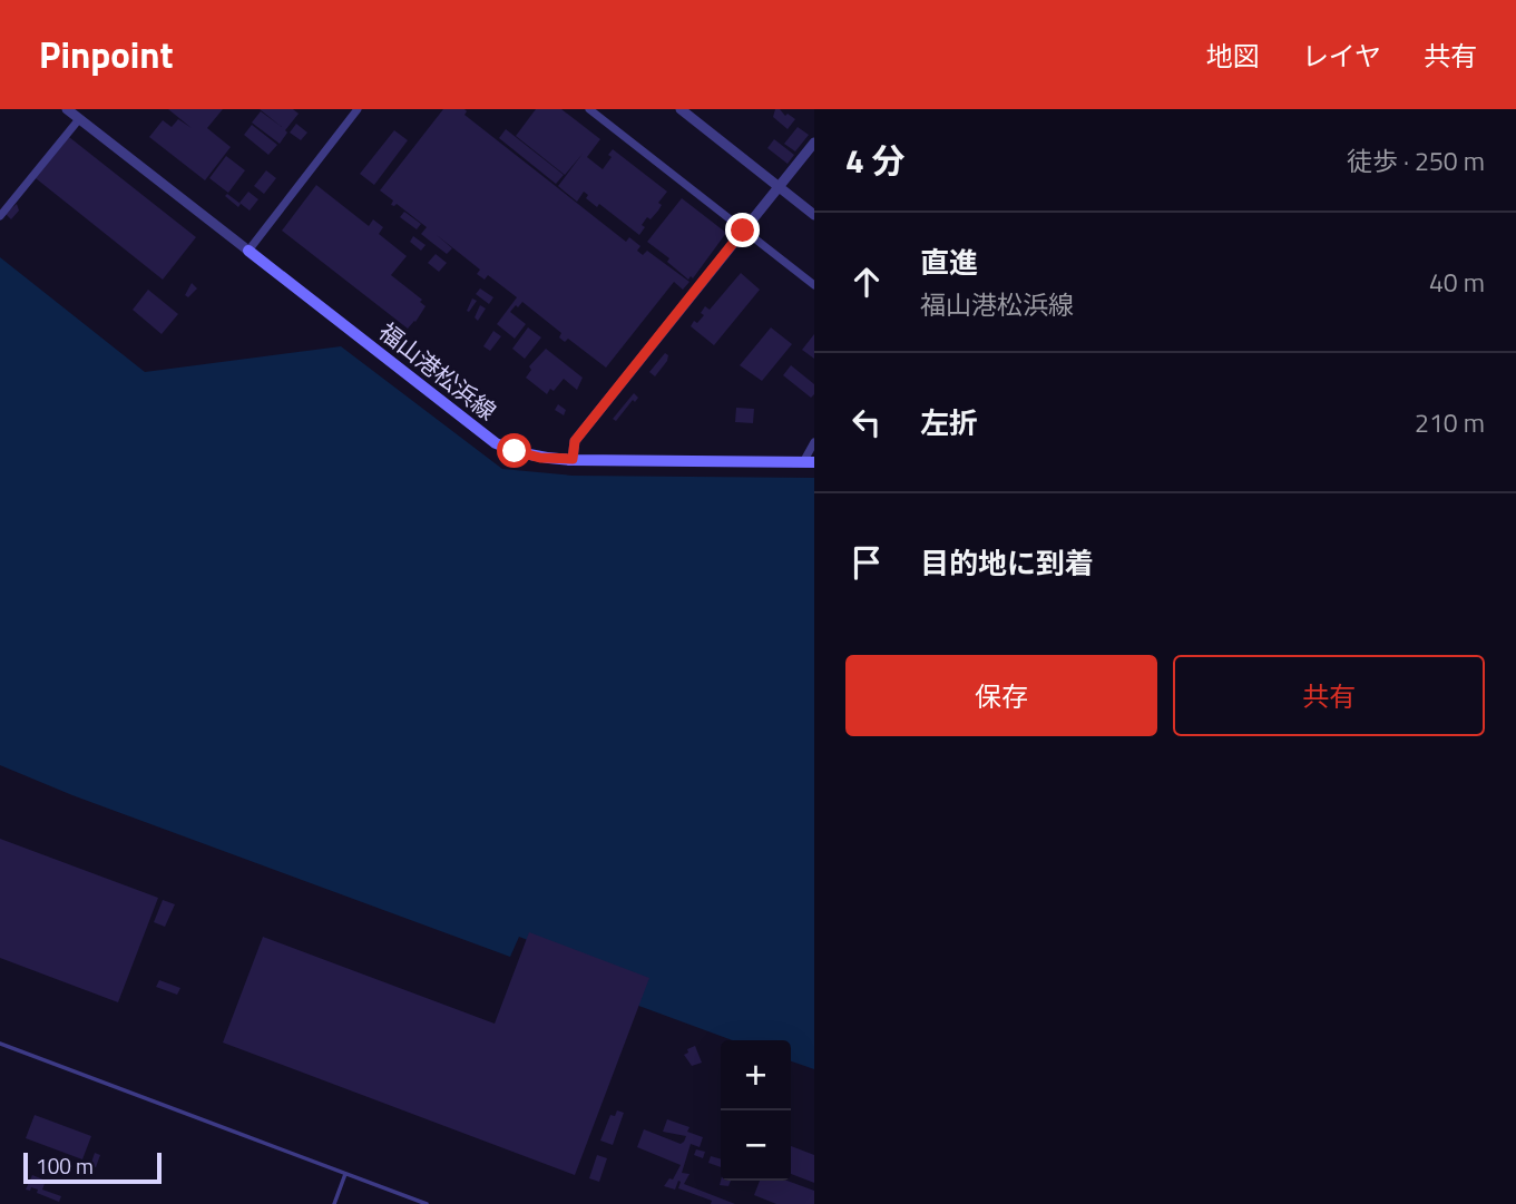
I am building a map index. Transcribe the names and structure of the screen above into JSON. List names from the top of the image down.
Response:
{
  "streets": {
    "main road": ["福山港松浜線"]
  },
  "scale_bar": "100 m",
  "page": {
    "header": "Pinpoint",
    "nav": ["地図", "レイヤ", "共有"],
    "heading": ["4 分", "徒歩 · 250 m"],
    "list": [
      ["直進", "福山港松浜線", "40 m"],
      ["左折", "210 m"],
      "目的地に到着"
    ],
    "buttons": ["保存", "共有"],
    "map_buttons": ["+", "−"],
    "scale": "100 m"
  }
}
